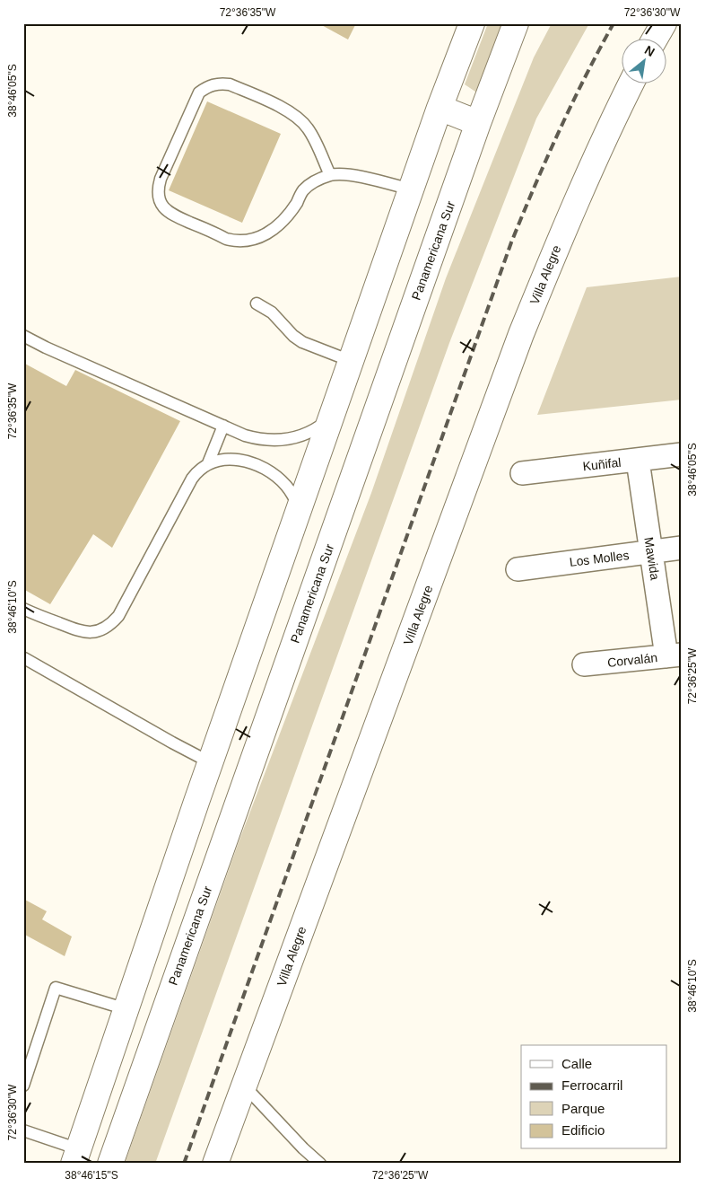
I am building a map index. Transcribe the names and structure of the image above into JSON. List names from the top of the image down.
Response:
{
  "streets": {
    "main road": ["Panamericana Sur", "Villa Alegre"],
    "street": [
      "Kuñifal",
      "Los Molles",
      "Mawida",
      "Corvalán"
    ]
  },
  "crossings": [
    ["Kuñifal", "Mawida"],
    ["Los Molles", "Mawida"],
    ["Mawida", "Corvalán"]
  ],
  "legend": [
    "Calle",
    "Ferrocarril",
    "Parque",
    "Edificio"
  ],
  "north": "top right",
  "coordinates": [
    "72°36'35\"W",
    "72°36'30\"W",
    "38°46'05\"S",
    "38°46'10\"S",
    "72°36'25\"W",
    "38°46'15\"S"
  ]
}
